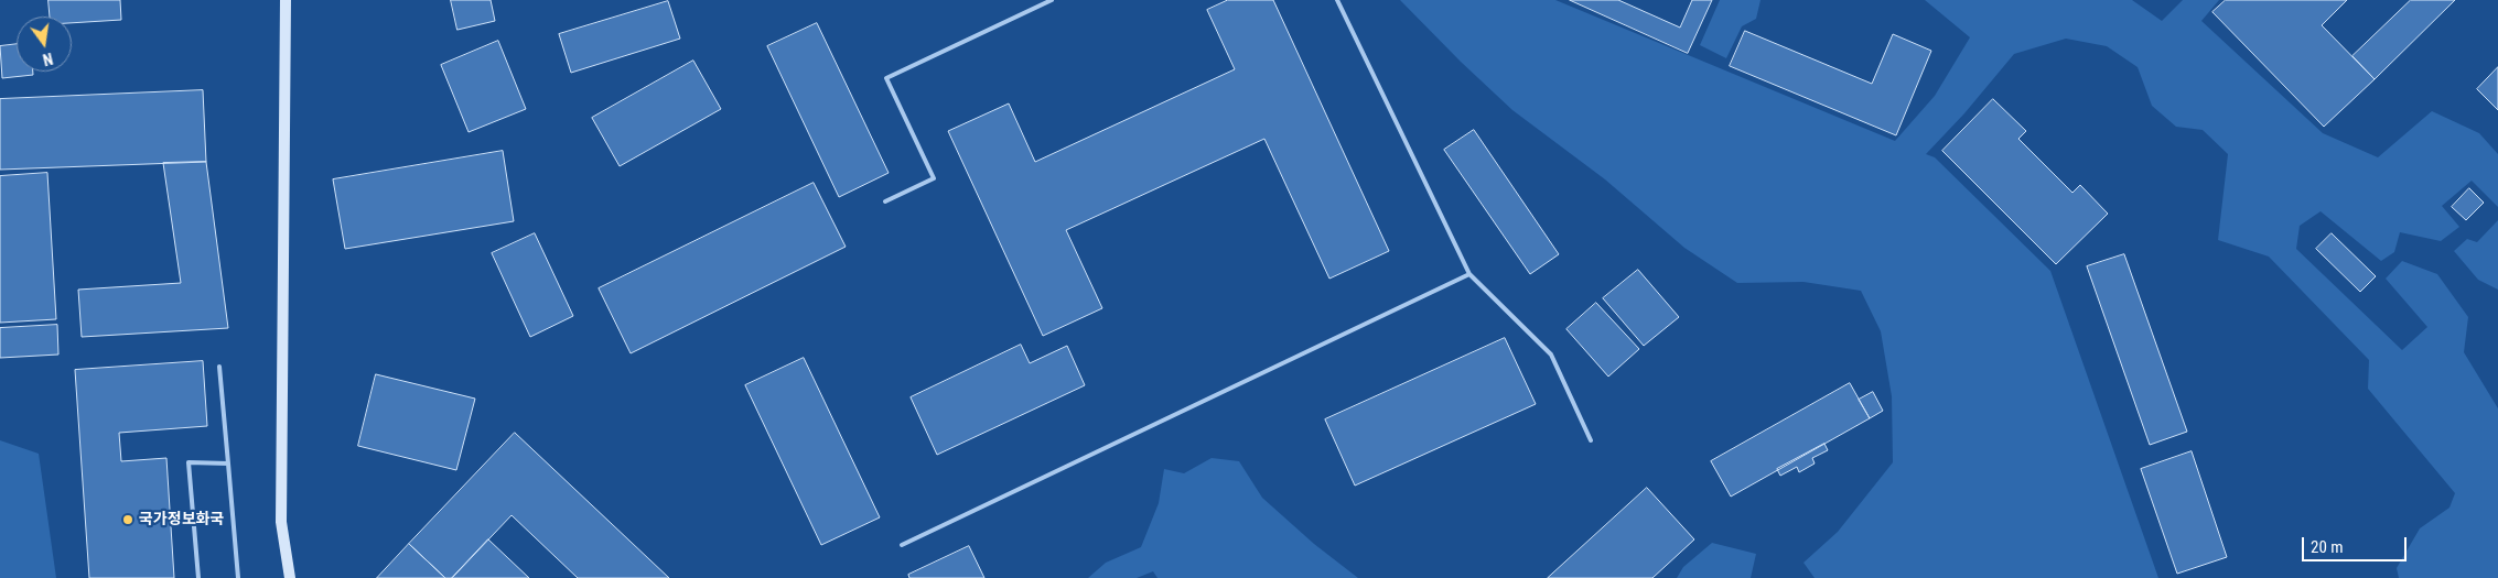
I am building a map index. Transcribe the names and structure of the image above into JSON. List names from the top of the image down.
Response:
{
  "places": ["국가정보화국"],
  "scale_bar": "20 m",
  "north": "bottom"
}
